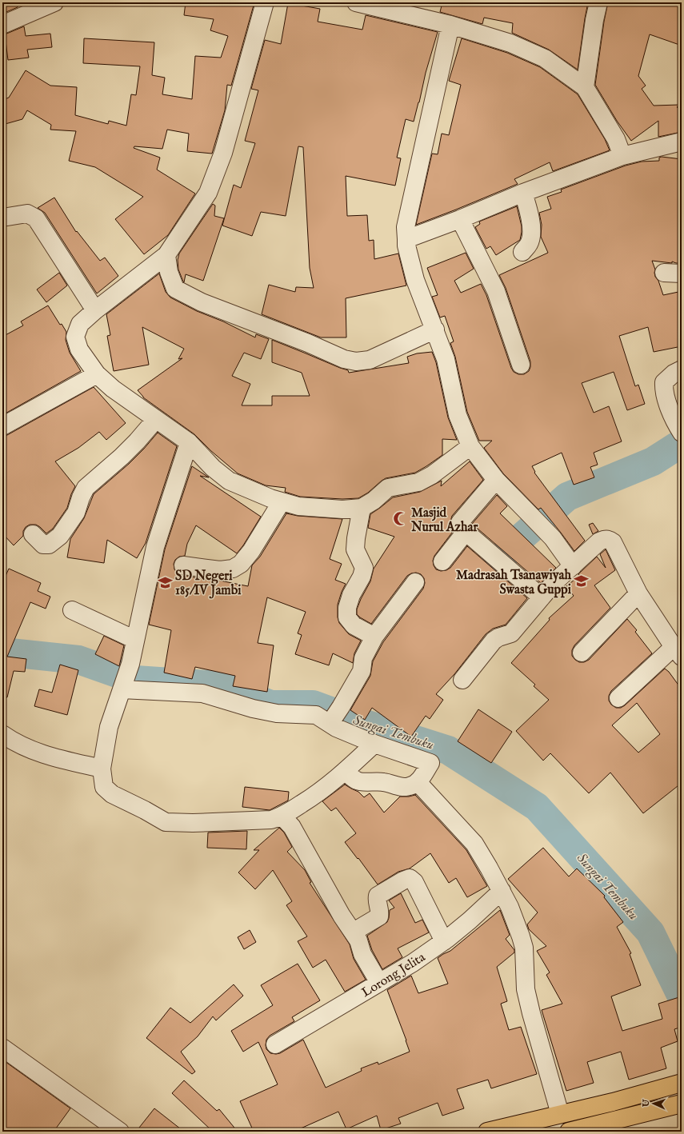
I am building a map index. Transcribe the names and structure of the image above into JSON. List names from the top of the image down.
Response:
{
  "streets": {
    "street": ["Lorong Jelita"]
  },
  "water": ["Sungai Tembuku"],
  "places": {
    "mosque": ["Masjid Nurul Azhar"],
    "school or university": ["Madrasah Tsanawiyah Swasta Guppi", "SD Negeri 185/IV Jambi"]
  },
  "north": "left"
}
